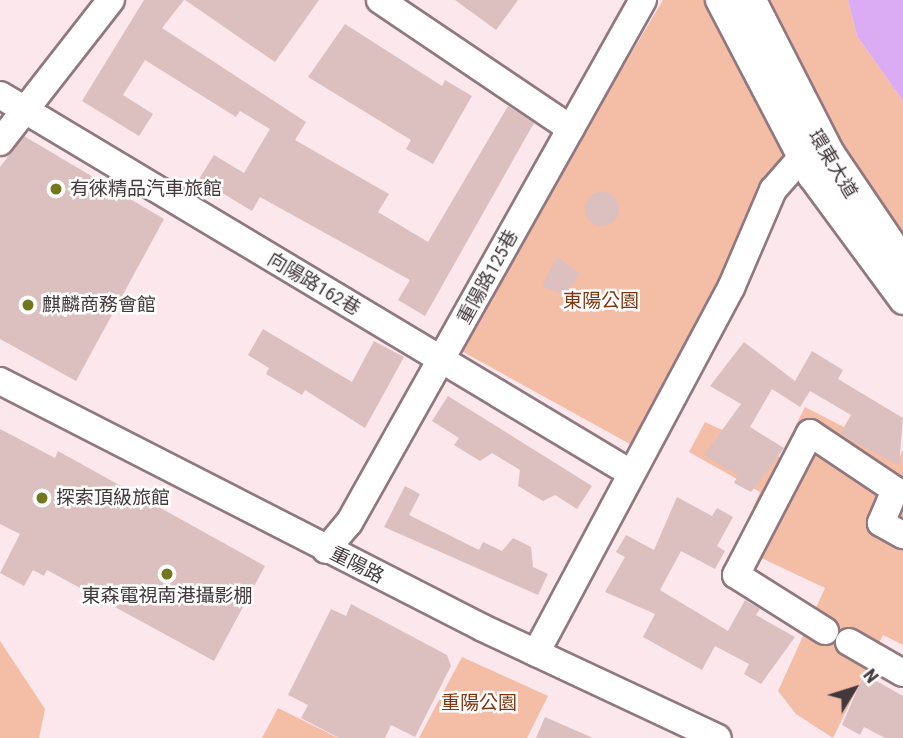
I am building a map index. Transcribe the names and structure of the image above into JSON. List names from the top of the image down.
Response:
{
  "streets": {
    "highway": ["環東大道"],
    "street": ["重陽路125巷", "向陽路162巷", "重陽路"]
  },
  "crossings": [
    ["重陽路125巷", "向陽路162巷"],
    ["重陽路125巷", "重陽路"]
  ],
  "parks": ["東陽公園", "重陽公園"],
  "places": [
    "有徠精品汽車旅館",
    "麒麟商務會館",
    "探索頂級旅館",
    "東森電視南港攝影棚"
  ],
  "north": "top right"
}
